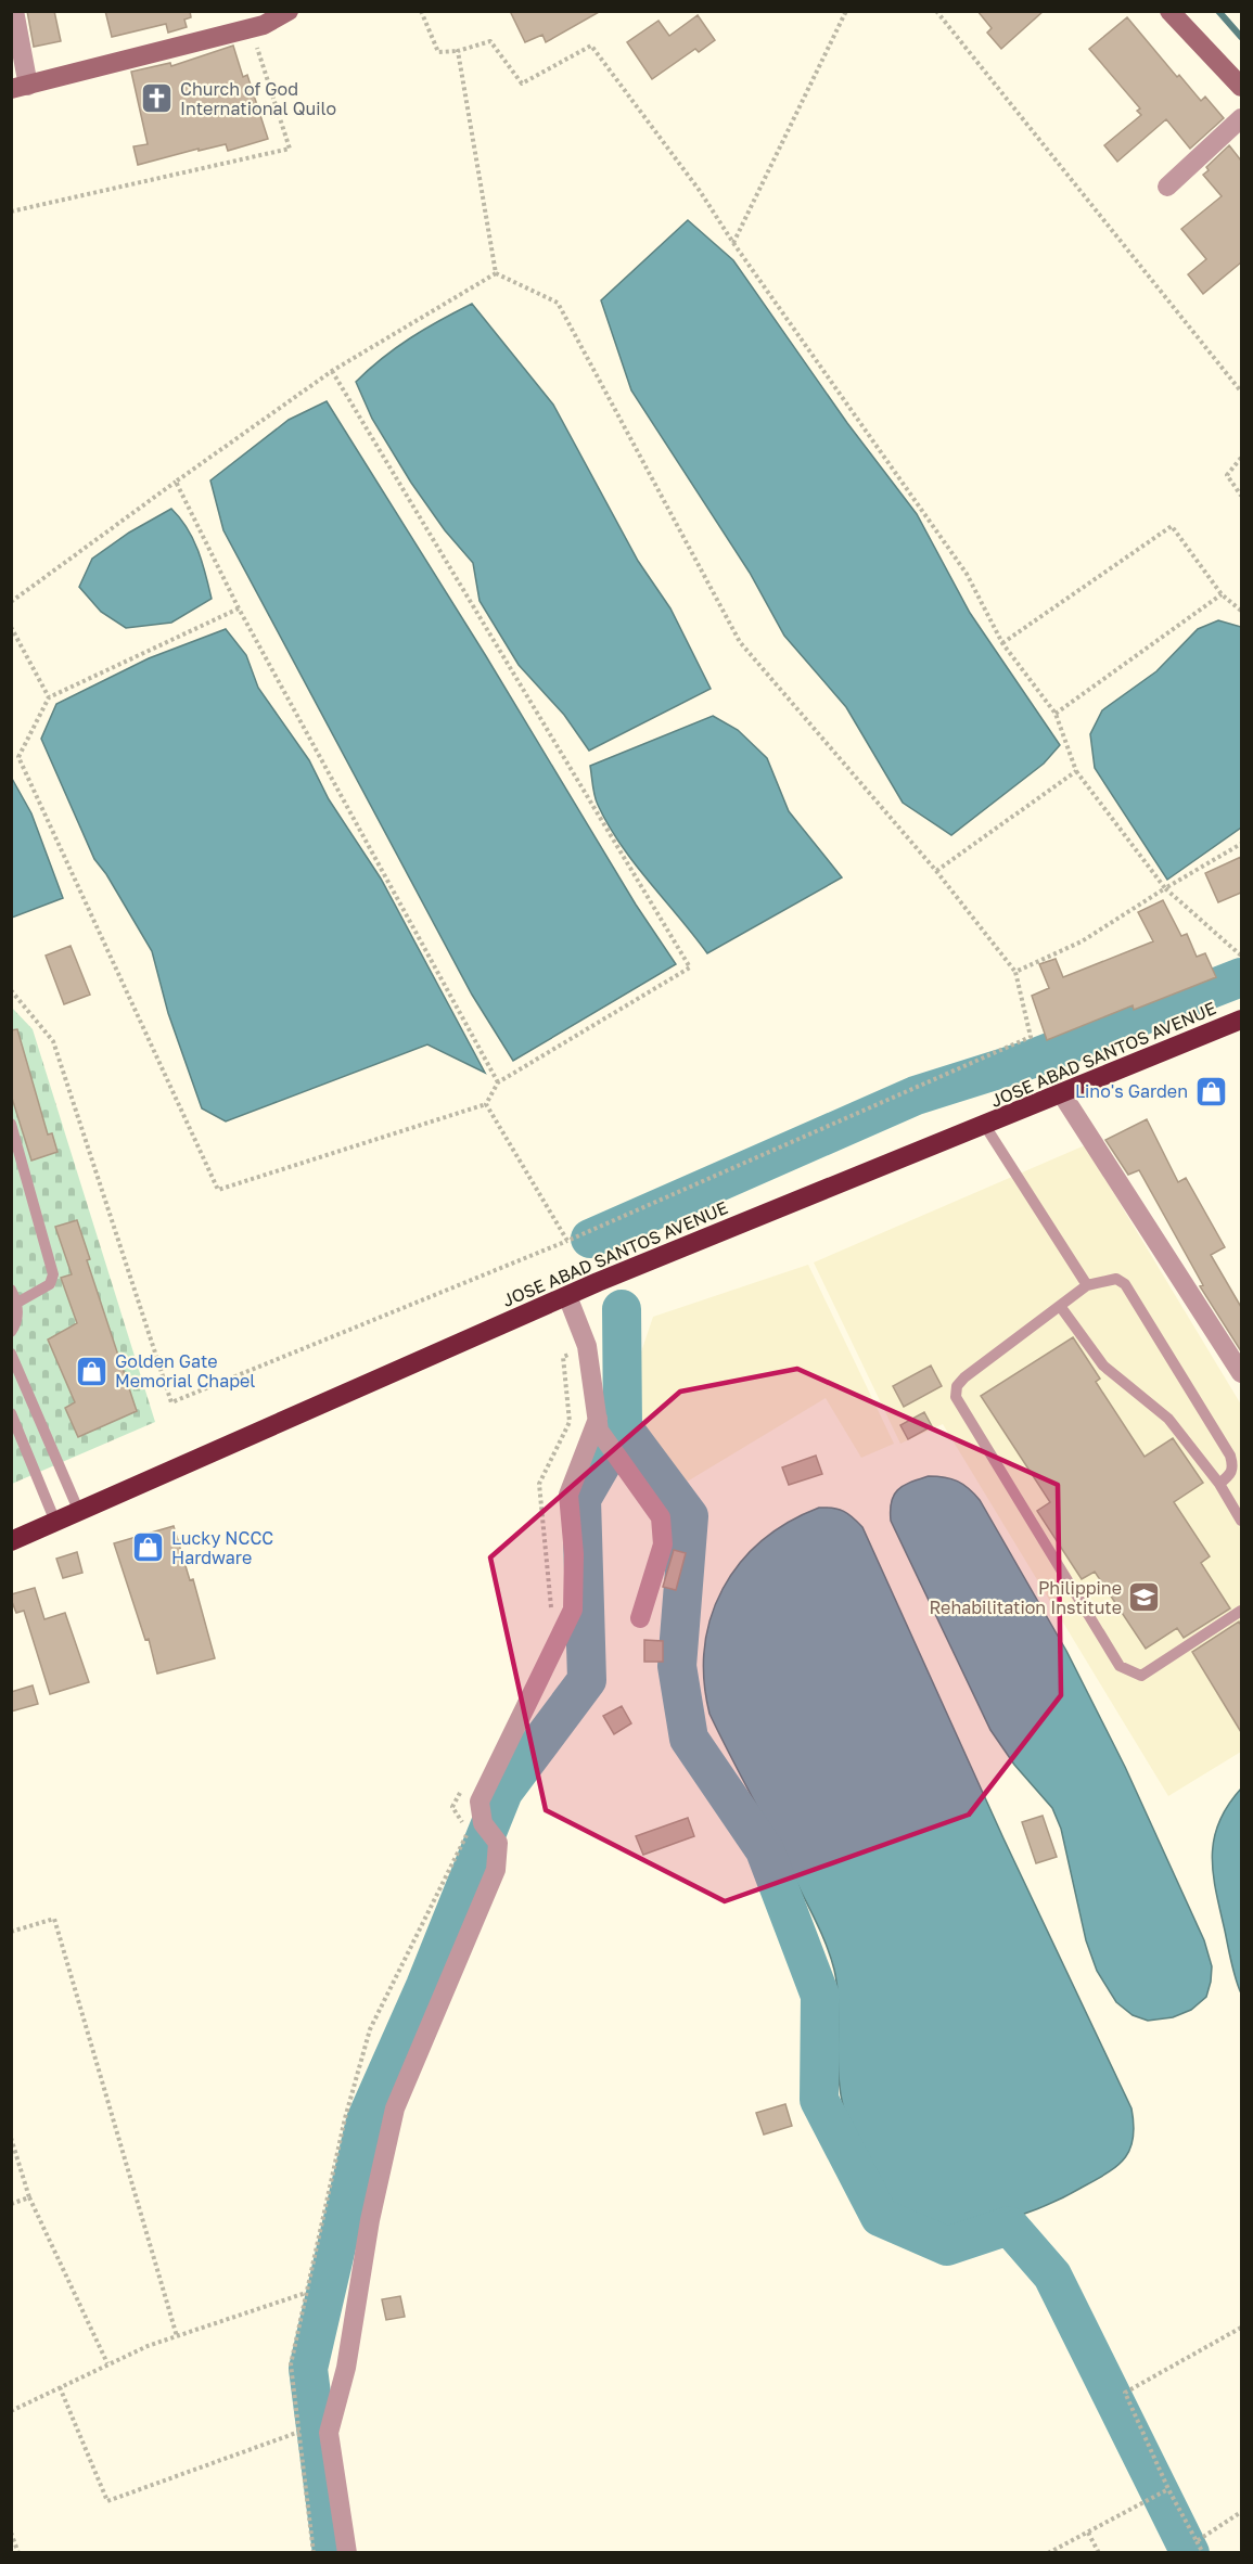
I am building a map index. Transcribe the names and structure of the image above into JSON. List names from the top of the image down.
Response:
{
  "streets": {
    "highway": ["JOSE ABAD SANTOS AVENUE"]
  },
  "places": {
    "church": ["Church of God International Quilo"],
    "shop": ["Lino's Garden", "Golden Gate Memorial Chapel", "Lucky NCCC Hardware"],
    "school or university": ["Philippine Rehabilitation Institute"]
  }
}
